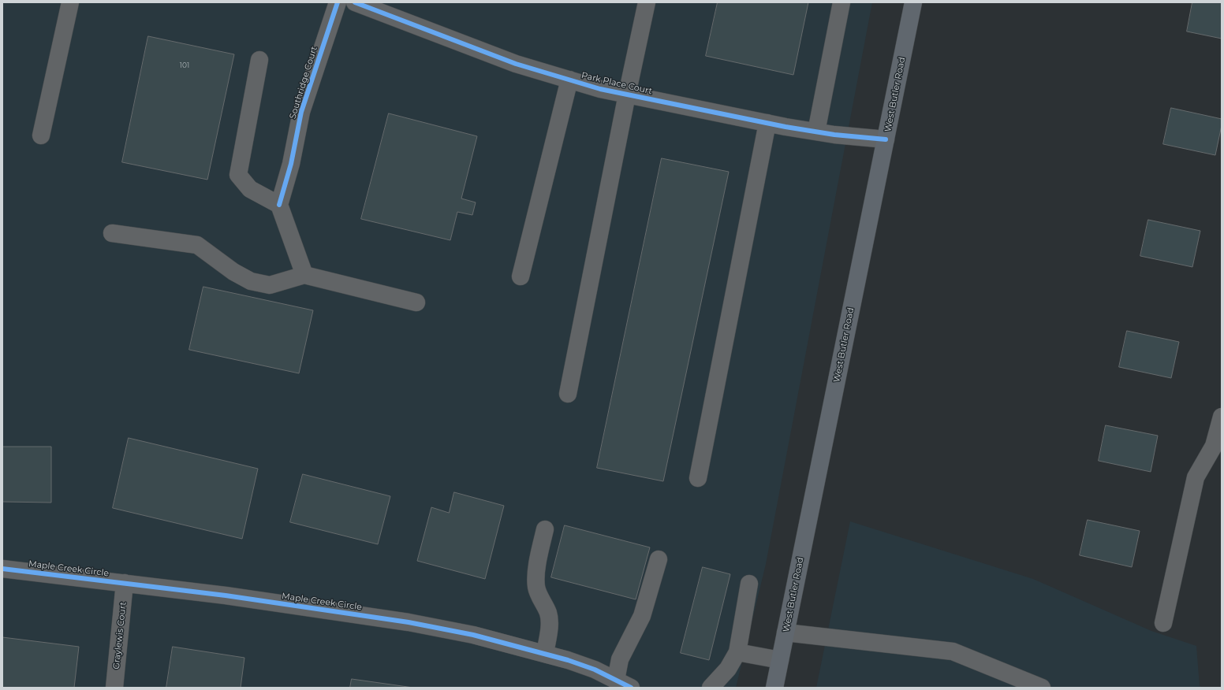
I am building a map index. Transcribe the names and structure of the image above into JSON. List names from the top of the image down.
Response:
{
  "streets": {
    "main road": ["West Butler Road"],
    "street": [
      "Southridge Court",
      "Park Place Court",
      "Maple Creek Circle",
      "Graylewis Court"
    ]
  },
  "crossings": [
    ["Park Place Court", "West Butler Road"],
    ["Maple Creek Circle", "Graylewis Court"]
  ],
  "house_numbers": ["101"]
}
